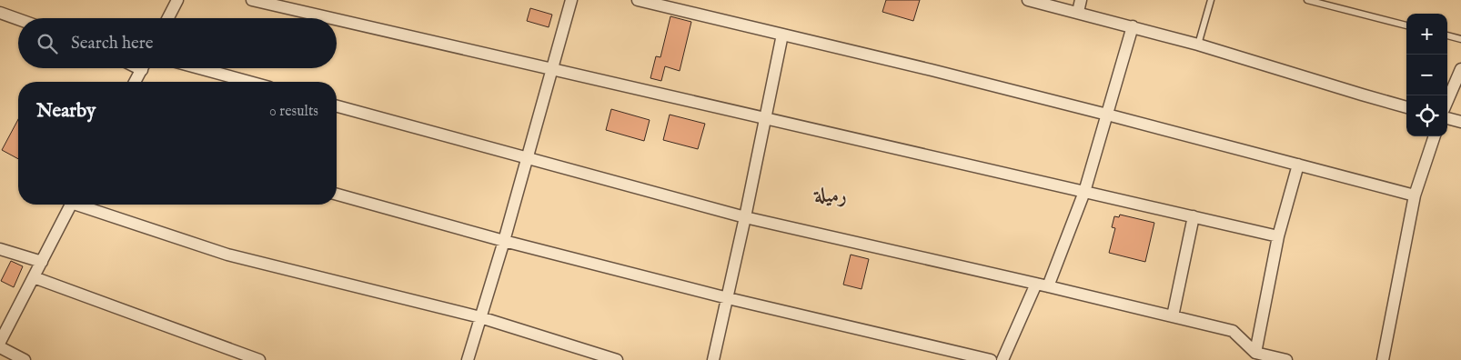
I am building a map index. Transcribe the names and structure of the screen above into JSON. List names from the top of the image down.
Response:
{
  "districts": ["رميلة"],
  "page": {
    "map_buttons": ["+", "−"],
    "search": "Search here",
    "heading": ["Nearby", "0 results"]
  }
}
